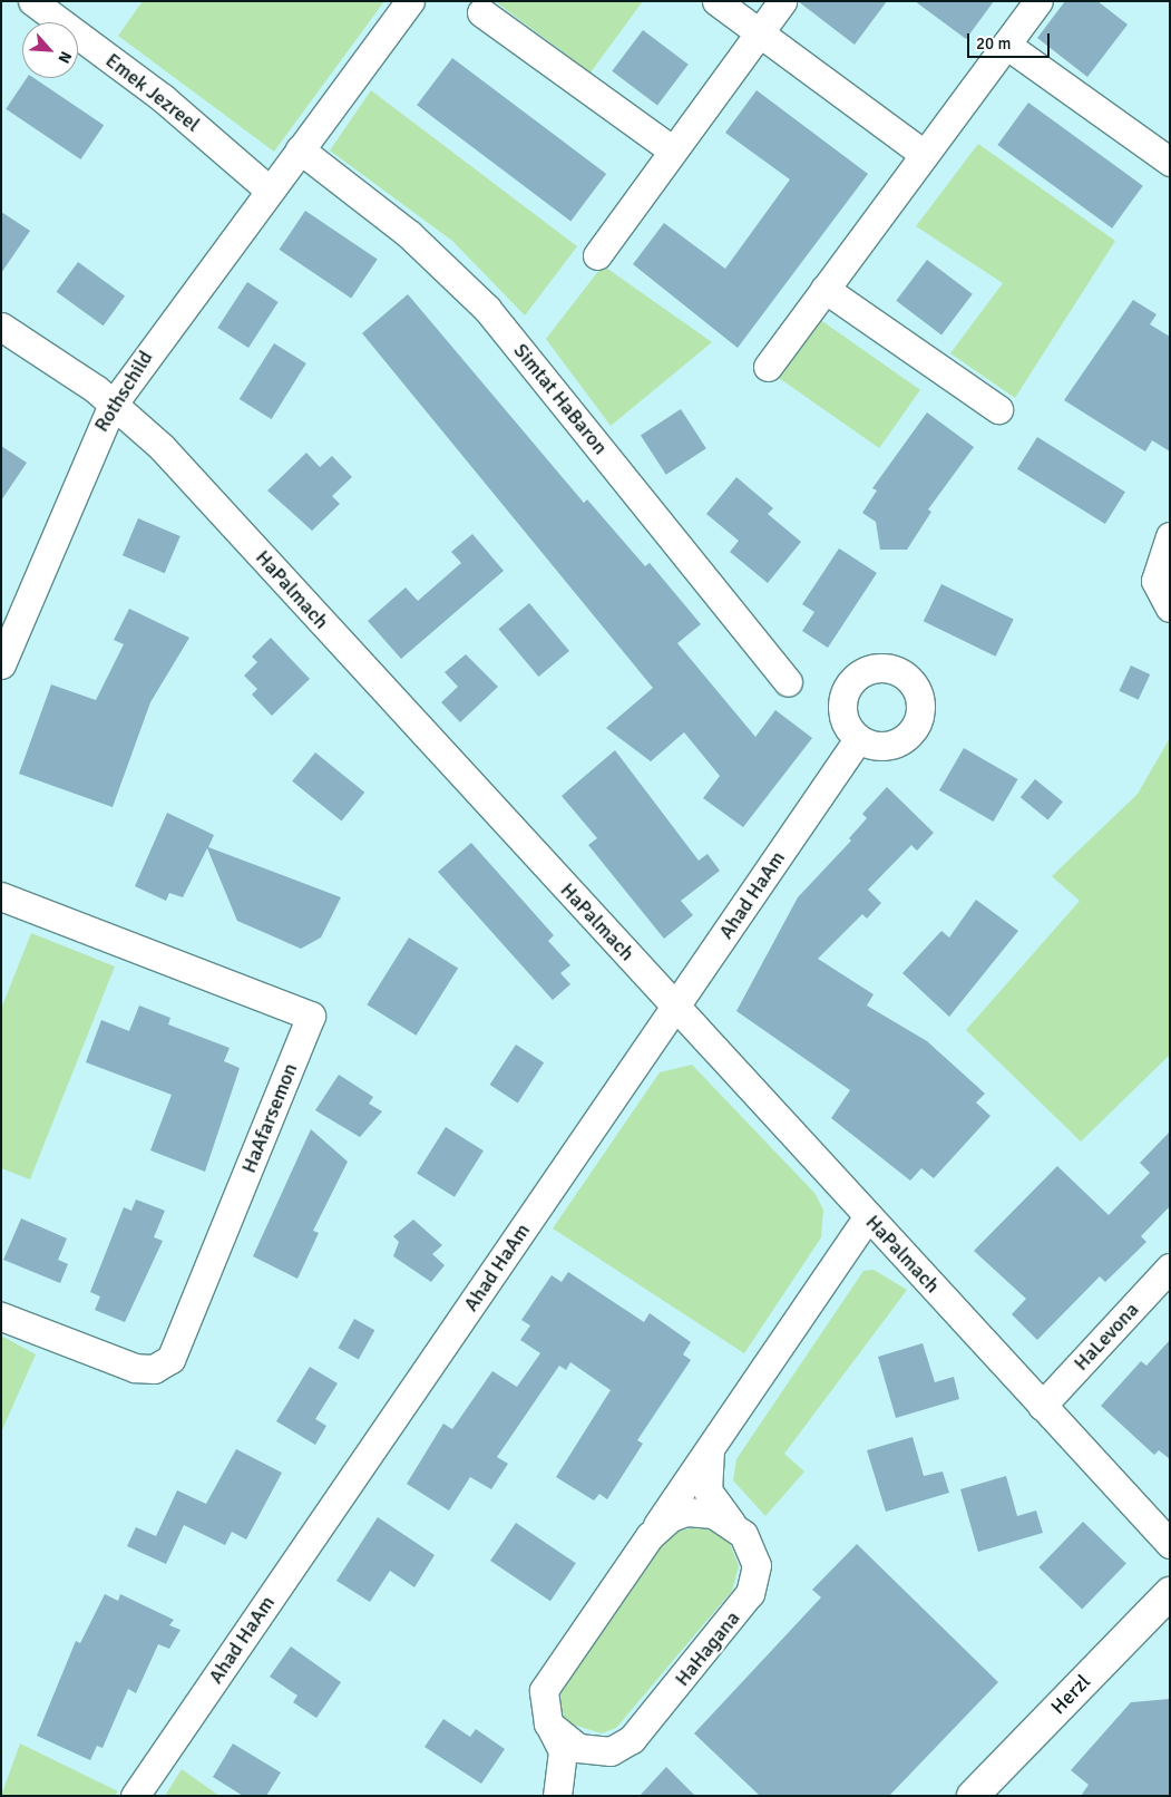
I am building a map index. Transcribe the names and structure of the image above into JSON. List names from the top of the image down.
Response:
{
  "streets": {
    "street": [
      "Emek Jezreel",
      "Rothschild",
      "Simtat HaBaron",
      "HaPalmach",
      "Ahad HaAm",
      "HaAfarsemon",
      "HaLevona",
      "HaHagana",
      "Herzl"
    ]
  },
  "crossings": [
    ["Emek Jezreel", "Rothschild"],
    ["Rothschild", "Simtat HaBaron"],
    ["Rothschild", "HaPalmach"],
    ["HaPalmach", "Ahad HaAm"],
    ["HaPalmach", "HaLevona"],
    ["HaPalmach", "HaHagana"]
  ],
  "scale_bar": "20 m",
  "north": "bottom right"
}
